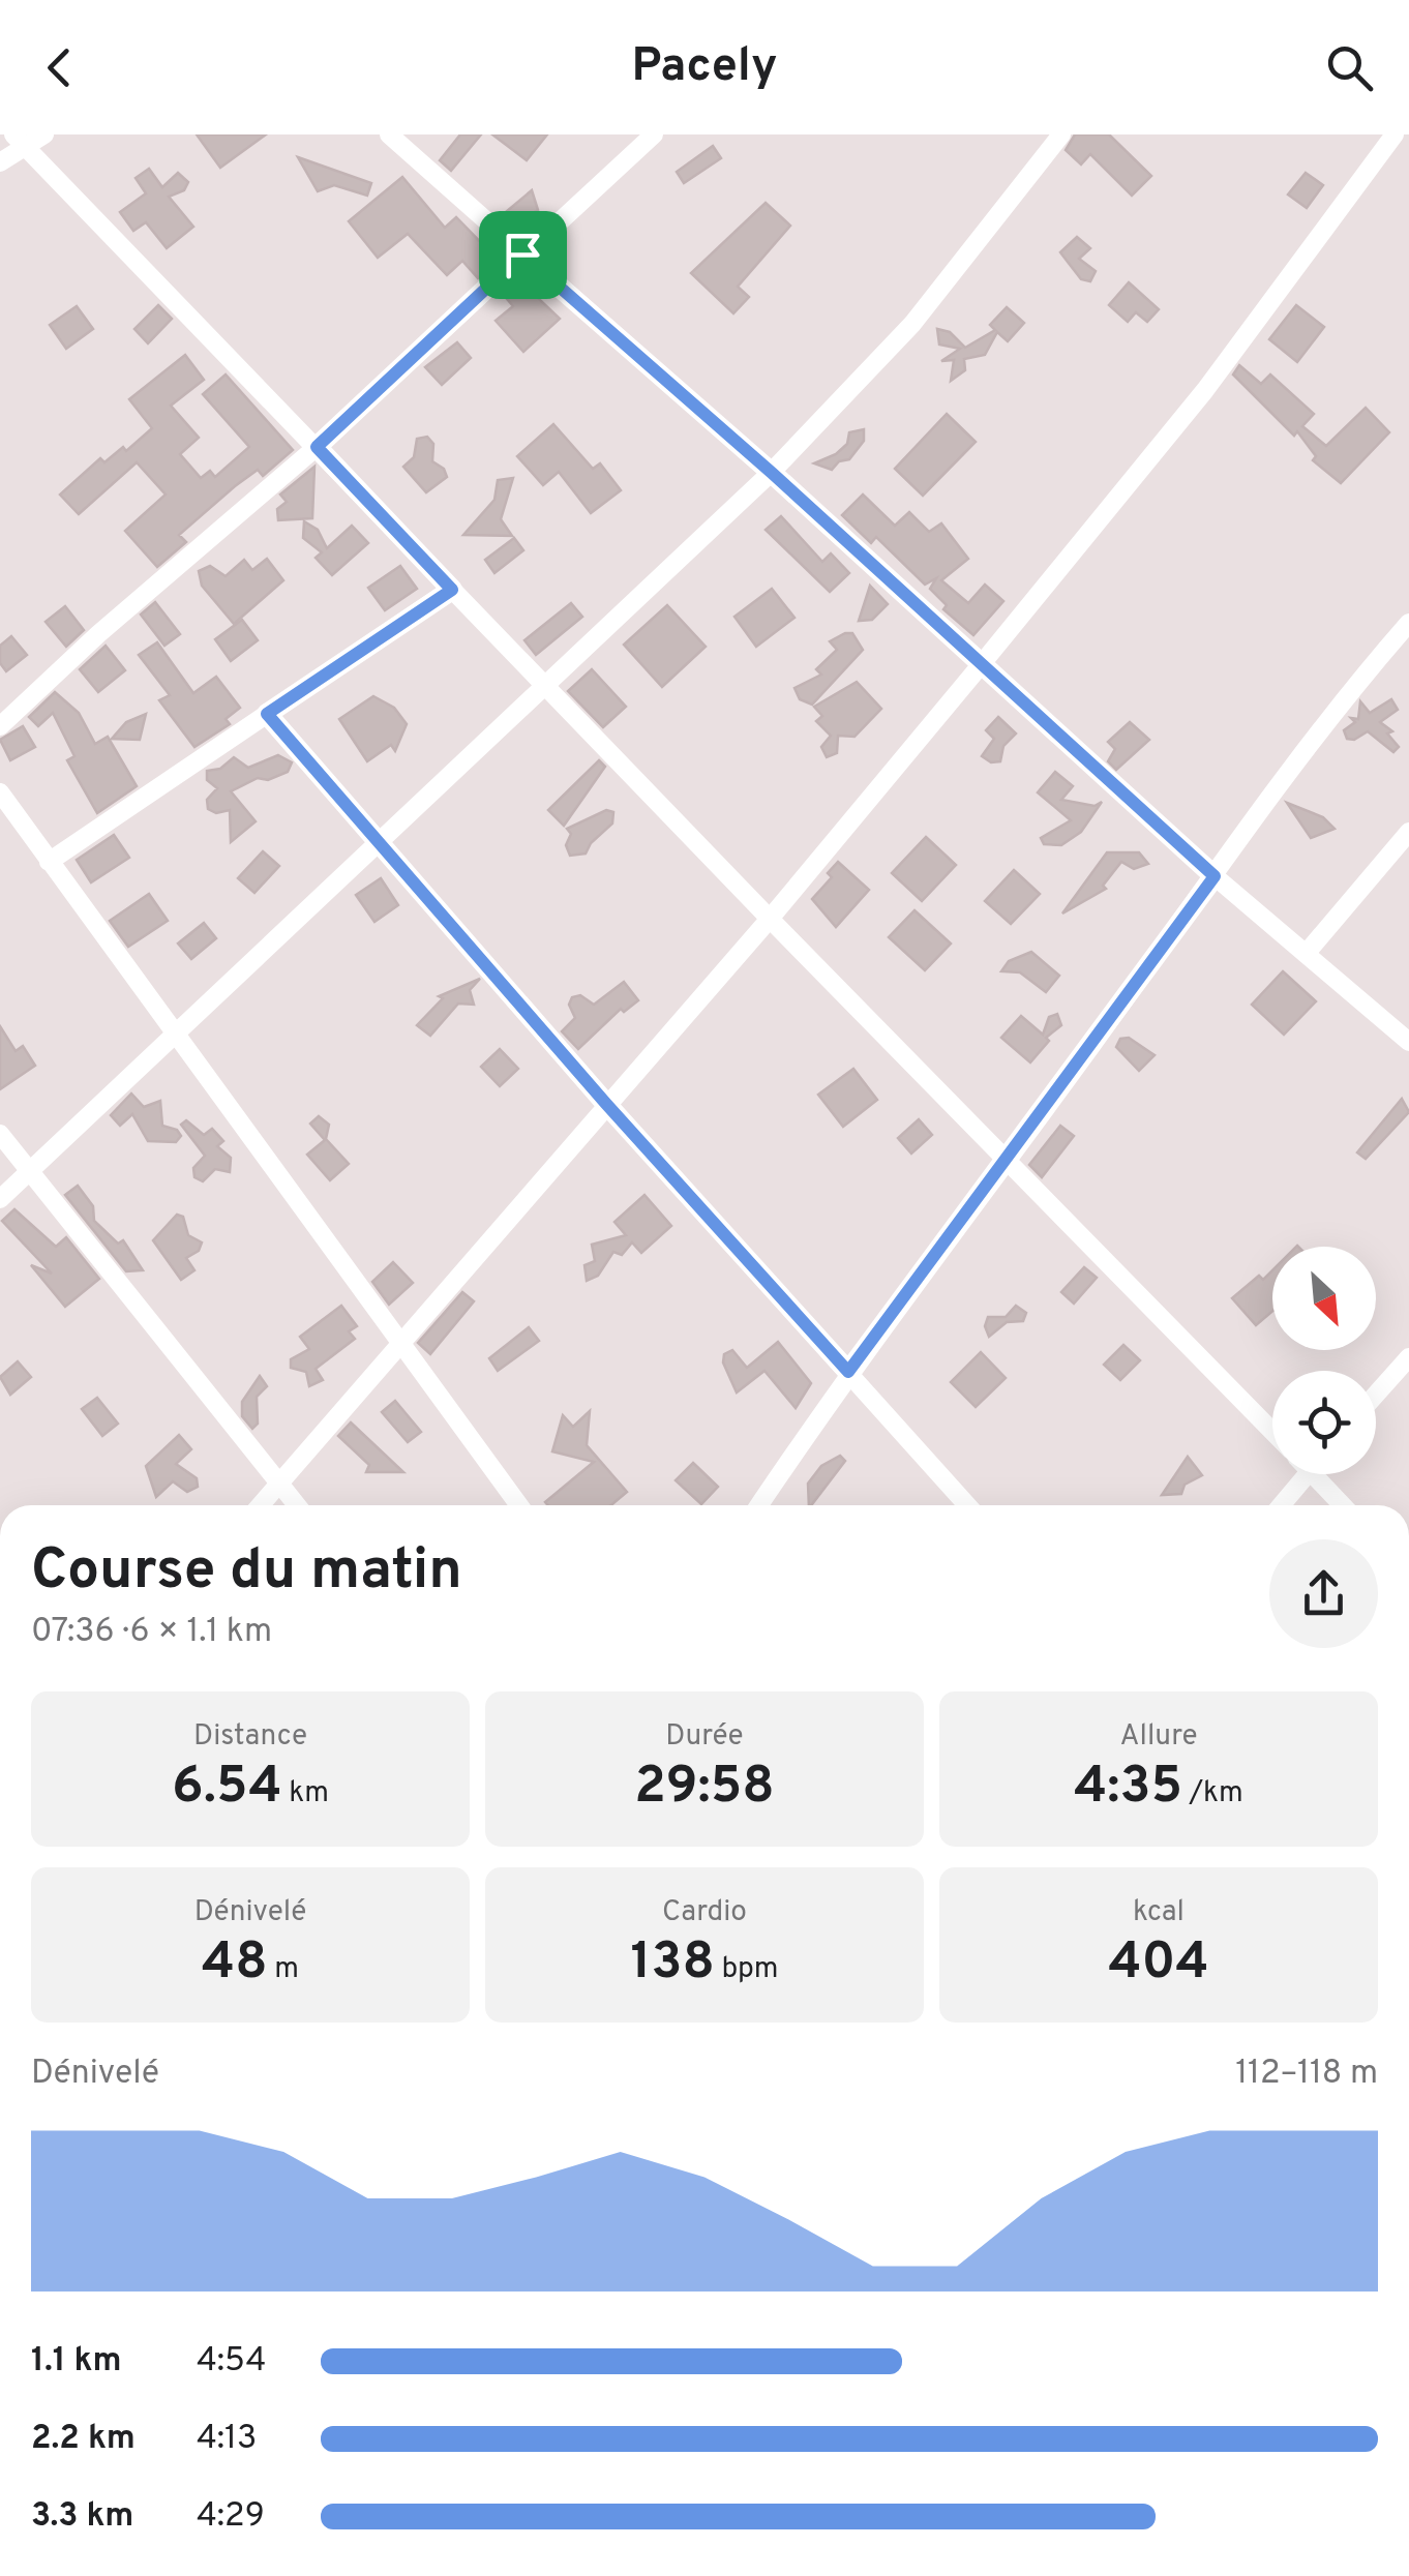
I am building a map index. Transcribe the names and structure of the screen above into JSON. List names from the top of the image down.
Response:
{
  "north": "bottom right",
  "page": {
    "header": "Pacely",
    "heading": ["Course du matin", "07:36 · 6 × 1.1 km"],
    "stats": [
      ["Distance", "6.54 km"],
      ["Durée", "29:58"],
      ["Allure", "4:35 /km"],
      ["Dénivelé", "48 m"],
      ["Cardio", "138 bpm"],
      ["kcal", "404"]
    ],
    "chart": ["Dénivelé", "112–118 m"],
    "list": [
      {
        "name": "1.1 km",
        "note": "4:54"
      },
      {
        "name": "2.2 km",
        "note": "4:13"
      },
      {
        "name": "3.3 km",
        "note": "4:29"
      }
    ]
  }
}
